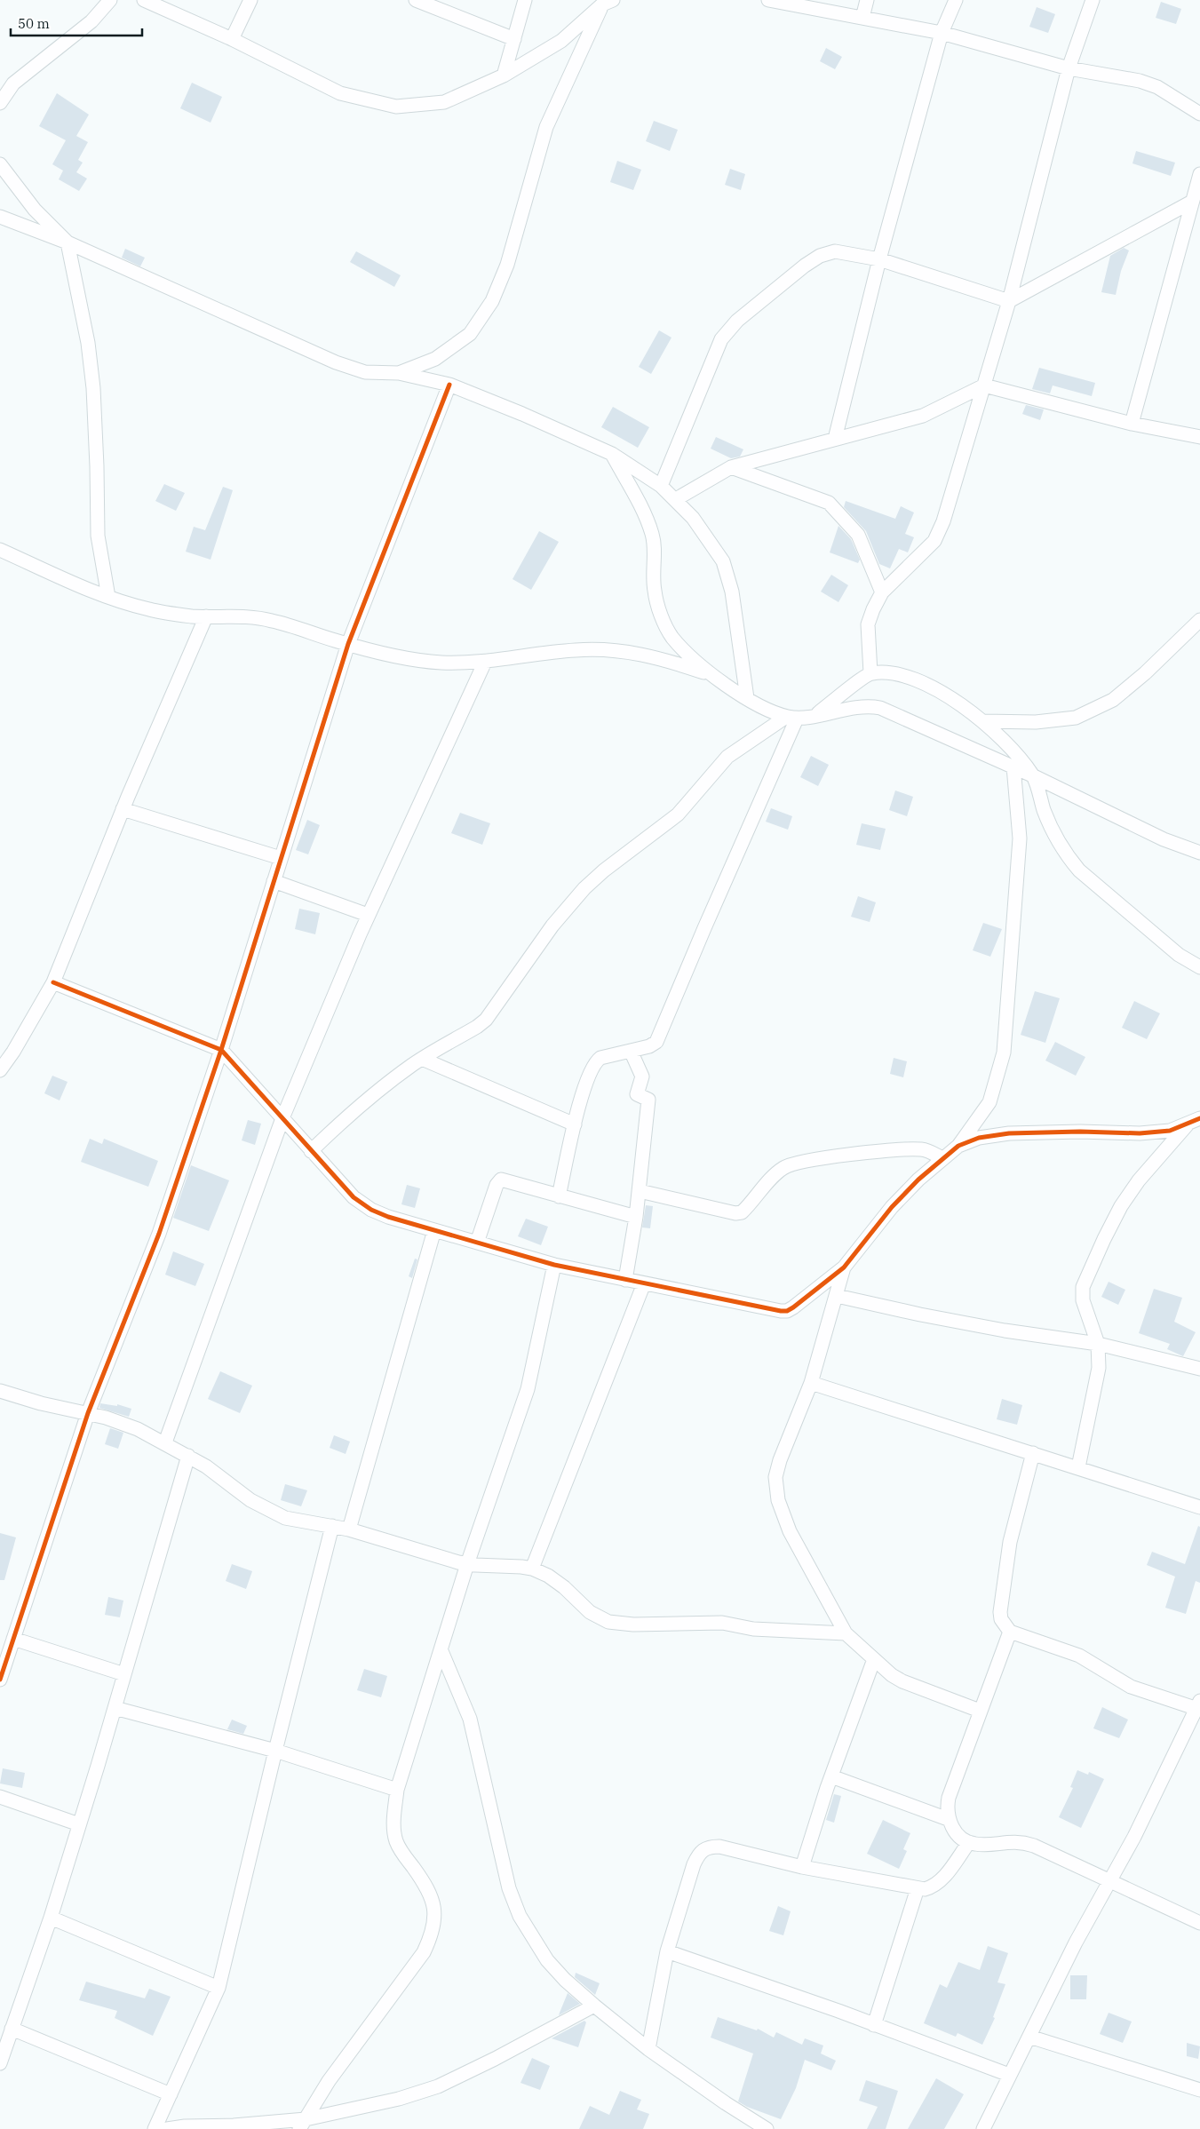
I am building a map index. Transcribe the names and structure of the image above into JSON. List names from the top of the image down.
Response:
{
  "scale_bar": "50 m"
}
